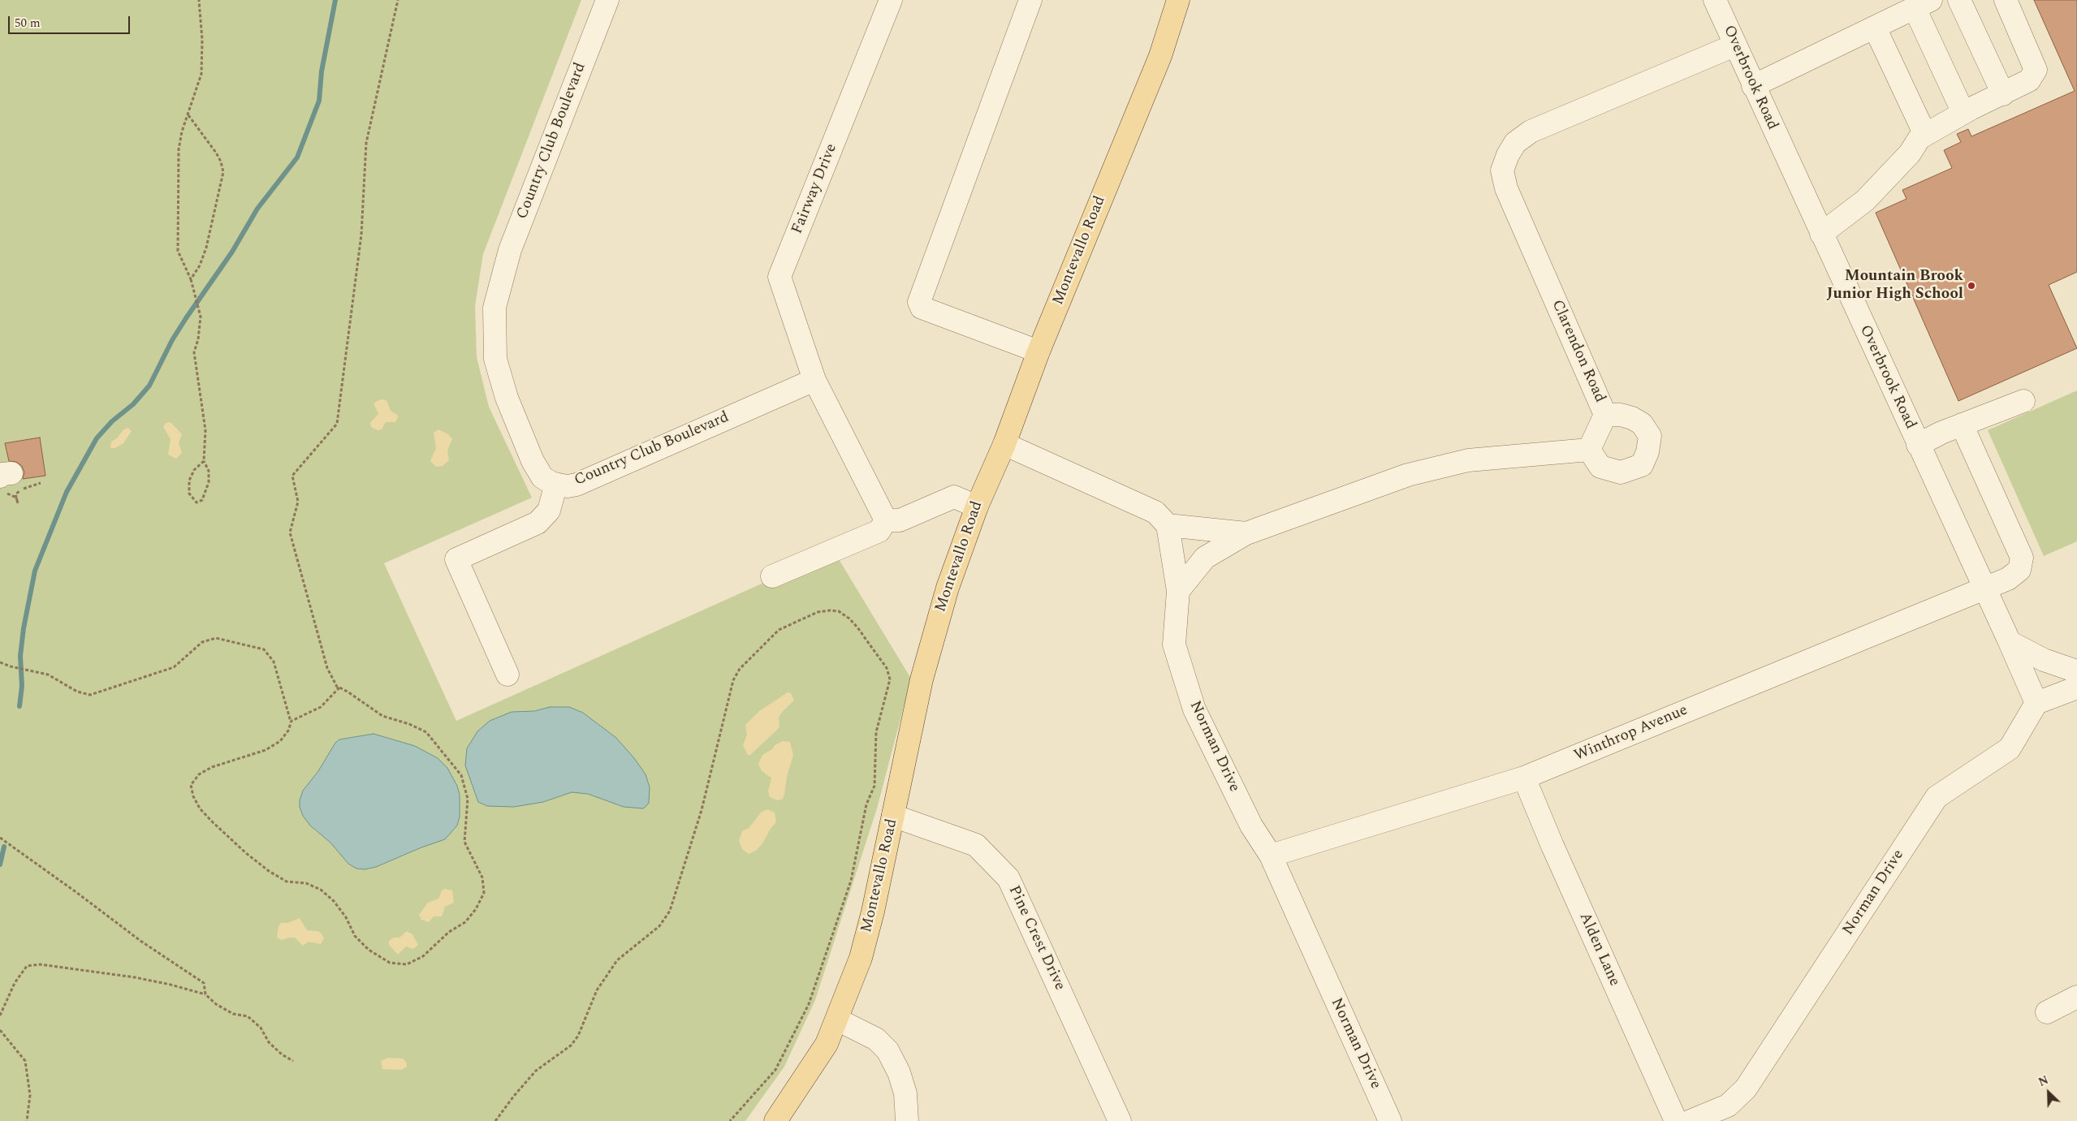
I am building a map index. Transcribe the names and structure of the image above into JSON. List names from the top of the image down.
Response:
{
  "streets": {
    "main road": ["Montevallo Road"],
    "street": [
      "Overbrook Road",
      "Country Club Boulevard",
      "Fairway Drive",
      "Clarendon Road",
      "Winthrop Avenue",
      "Norman Drive",
      "Pine Crest Drive",
      "Alden Lane"
    ]
  },
  "crossings": [
    ["Overbrook Road", "Clarendon Road"],
    ["Overbrook Road", "Winthrop Avenue"],
    ["Overbrook Road", "Norman Drive"],
    ["Country Club Boulevard", "Fairway Drive"],
    ["Montevallo Road", "Pine Crest Drive"],
    ["Winthrop Avenue", "Norman Drive"],
    ["Winthrop Avenue", "Alden Lane"]
  ],
  "places": ["Mountain Brook Junior High School"],
  "scale_bar": "50 m",
  "north": "top left"
}
